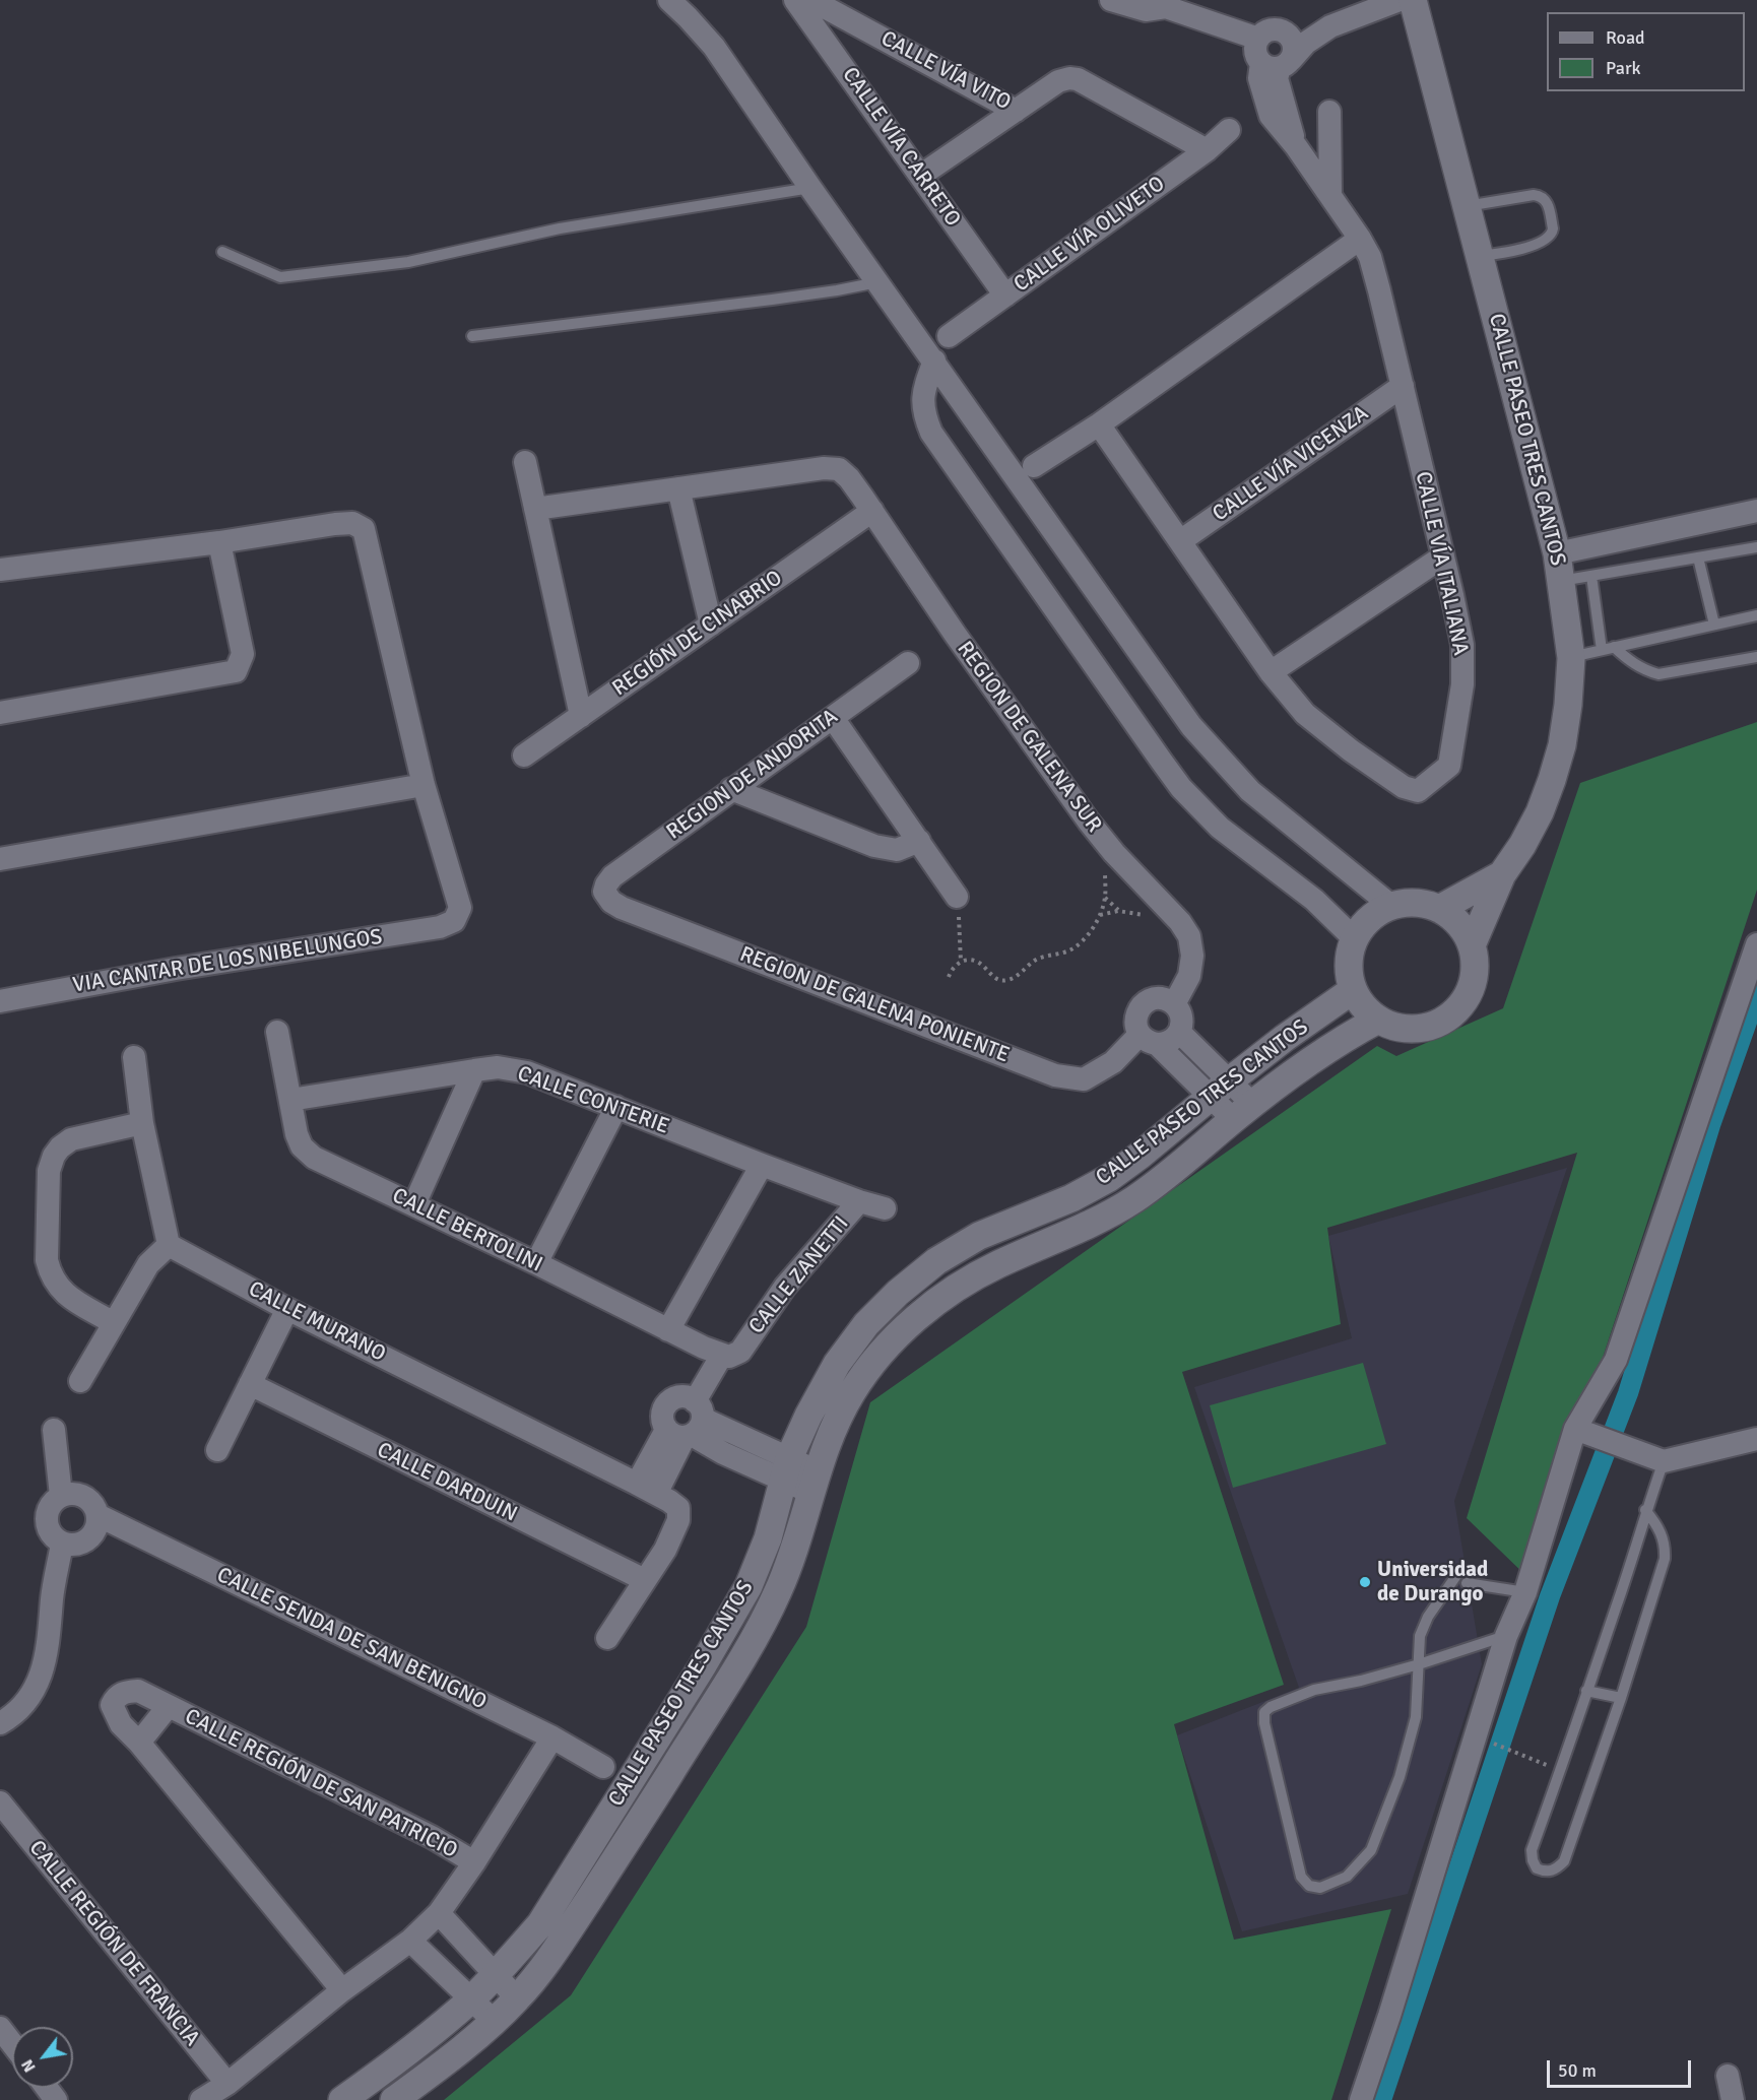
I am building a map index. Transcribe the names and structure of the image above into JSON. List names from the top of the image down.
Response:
{
  "streets": {
    "street": [
      "CALLE VÍA VITO",
      "CALLE VÍA CARRETO",
      "CALLE VÍA OLIVETO",
      "CALLE PASEO TRES CANTOS",
      "CALLE VÍA VICENZA",
      "CALLE VÍA ITALIANA",
      "REGIÓN DE CINABRIO",
      "REGION DE GALENA SUR",
      "REGION DE ANDORITA",
      "VIA CANTAR DE LOS NIBELUNGOS",
      "REGION DE GALENA PONIENTE",
      "CALLE CONTERIE",
      "CALLE BERTOLINI",
      "CALLE ZANETTI",
      "CALLE MURANO",
      "CALLE DARDUIN",
      "CALLE SENDA DE SAN BENIGNO",
      "CALLE REGIÓN DE SAN PATRICIO",
      "CALLE REGIÓN DE FRANCIA"
    ]
  },
  "crossings": [
    ["CALLE VÍA VITO", "CALLE VÍA OLIVETO"],
    ["CALLE VÍA CARRETO", "CALLE VÍA OLIVETO"],
    ["CALLE VÍA VICENZA", "CALLE VÍA ITALIANA"],
    ["REGIÓN DE CINABRIO", "REGION DE GALENA SUR"],
    ["REGION DE GALENA SUR", "REGION DE GALENA PONIENTE"],
    ["REGION DE ANDORITA", "REGION DE GALENA PONIENTE"],
    ["CALLE CONTERIE", "CALLE BERTOLINI"],
    ["CALLE CONTERIE", "CALLE ZANETTI"],
    ["CALLE BERTOLINI", "CALLE ZANETTI"],
    ["CALLE MURANO", "CALLE DARDUIN"]
  ],
  "places": ["Universidad de Durango"],
  "legend": ["Road", "Park"],
  "scale_bar": "50 m",
  "north": "bottom left"
}
